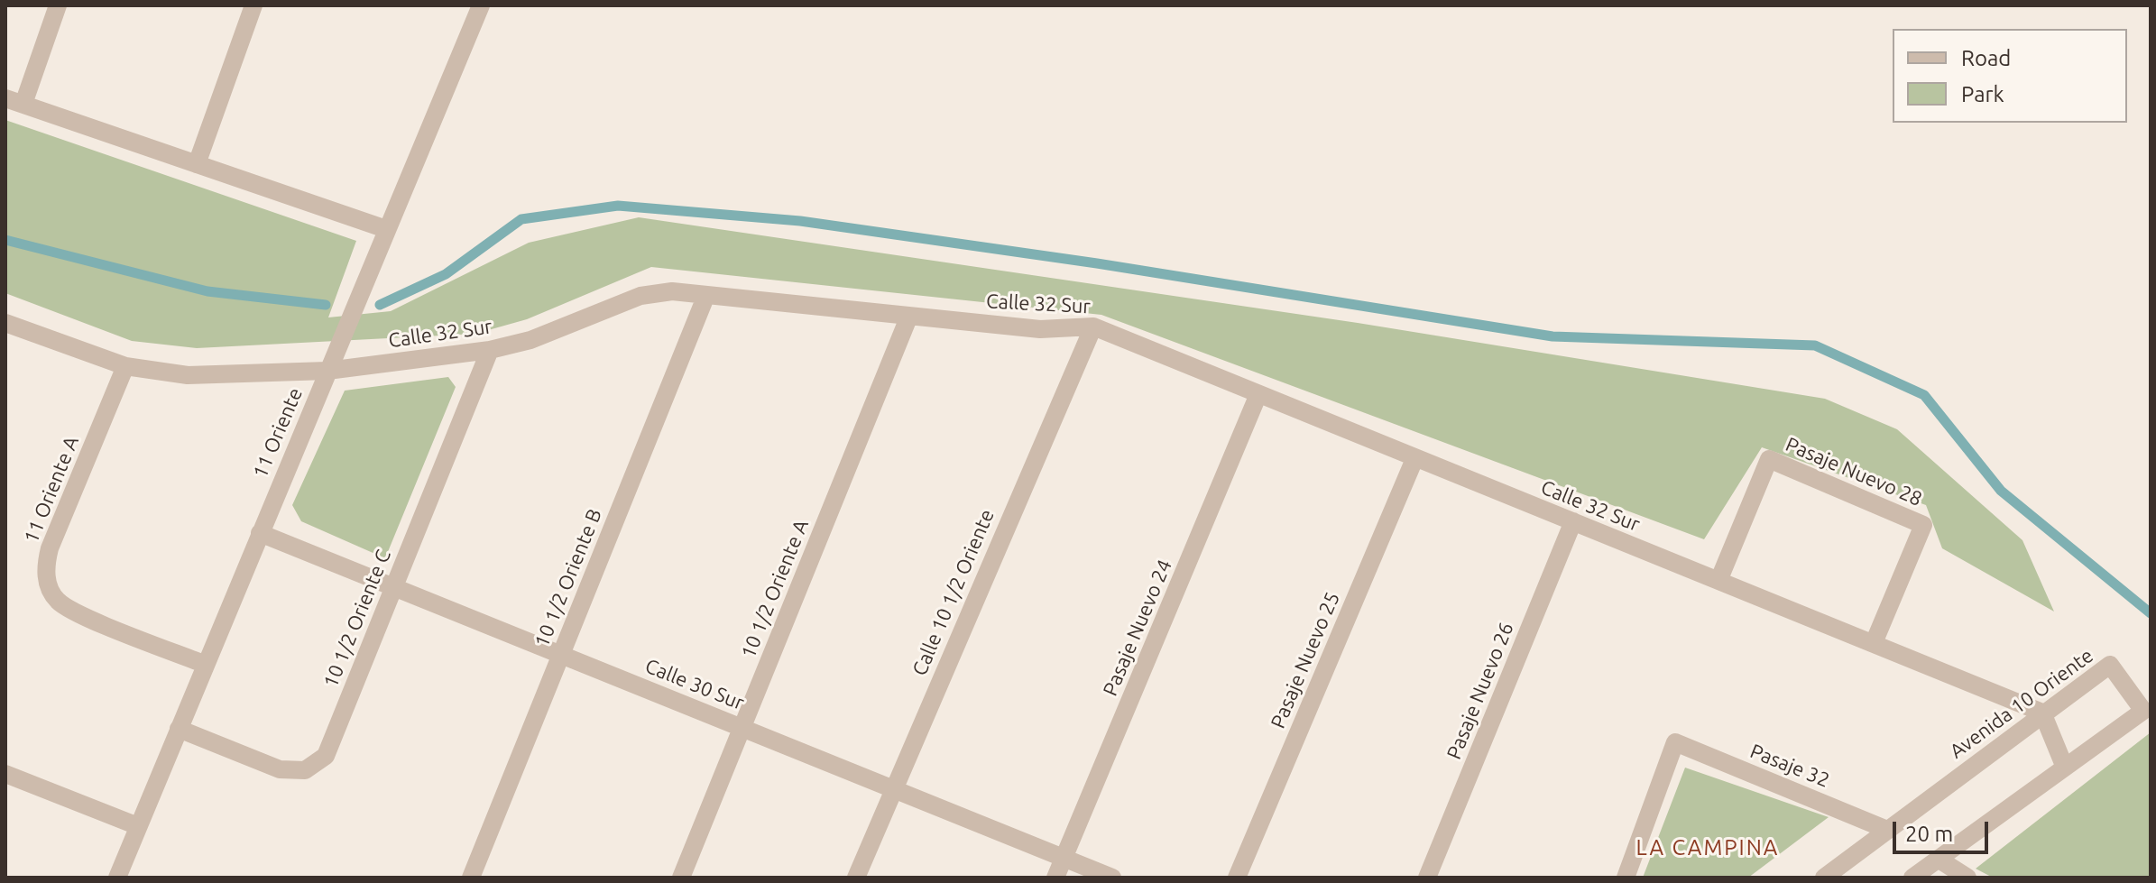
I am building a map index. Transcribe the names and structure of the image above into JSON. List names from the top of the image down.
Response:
{
  "streets": {
    "street": [
      "Calle 32 Sur",
      "11 Oriente",
      "Pasaje Nuevo 28",
      "11 Oriente A",
      "10 1/2 Oriente B",
      "10 1/2 Oriente A",
      "Calle 10 1/2 Oriente",
      "10 1/2 Oriente C",
      "Pasaje Nuevo 24",
      "Pasaje Nuevo 25",
      "Calle 30 Sur",
      "Pasaje Nuevo 26",
      "Avenida 10 Oriente",
      "Pasaje 32"
    ]
  },
  "crossings": [
    ["Calle 32 Sur", "11 Oriente"],
    ["Calle 32 Sur", "Pasaje Nuevo 28"],
    ["Calle 32 Sur", "11 Oriente A"],
    ["Calle 32 Sur", "10 1/2 Oriente B"],
    ["Calle 32 Sur", "10 1/2 Oriente A"],
    ["Calle 32 Sur", "Calle 10 1/2 Oriente"],
    ["Calle 32 Sur", "10 1/2 Oriente C"],
    ["Calle 32 Sur", "Pasaje Nuevo 24"],
    ["Calle 32 Sur", "Pasaje Nuevo 25"],
    ["Calle 32 Sur", "Pasaje Nuevo 26"],
    ["Calle 32 Sur", "Avenida 10 Oriente"],
    ["11 Oriente", "11 Oriente A"],
    ["11 Oriente", "10 1/2 Oriente C"],
    ["11 Oriente", "Calle 30 Sur"],
    ["10 1/2 Oriente B", "Calle 30 Sur"],
    ["10 1/2 Oriente A", "Calle 30 Sur"],
    ["Calle 10 1/2 Oriente", "Calle 30 Sur"],
    ["10 1/2 Oriente C", "Calle 30 Sur"],
    ["Pasaje Nuevo 24", "Calle 30 Sur"],
    ["Avenida 10 Oriente", "Pasaje 32"]
  ],
  "districts": ["LA CAMPINA"],
  "legend": ["Road", "Park"],
  "scale_bar": "20 m"
}
